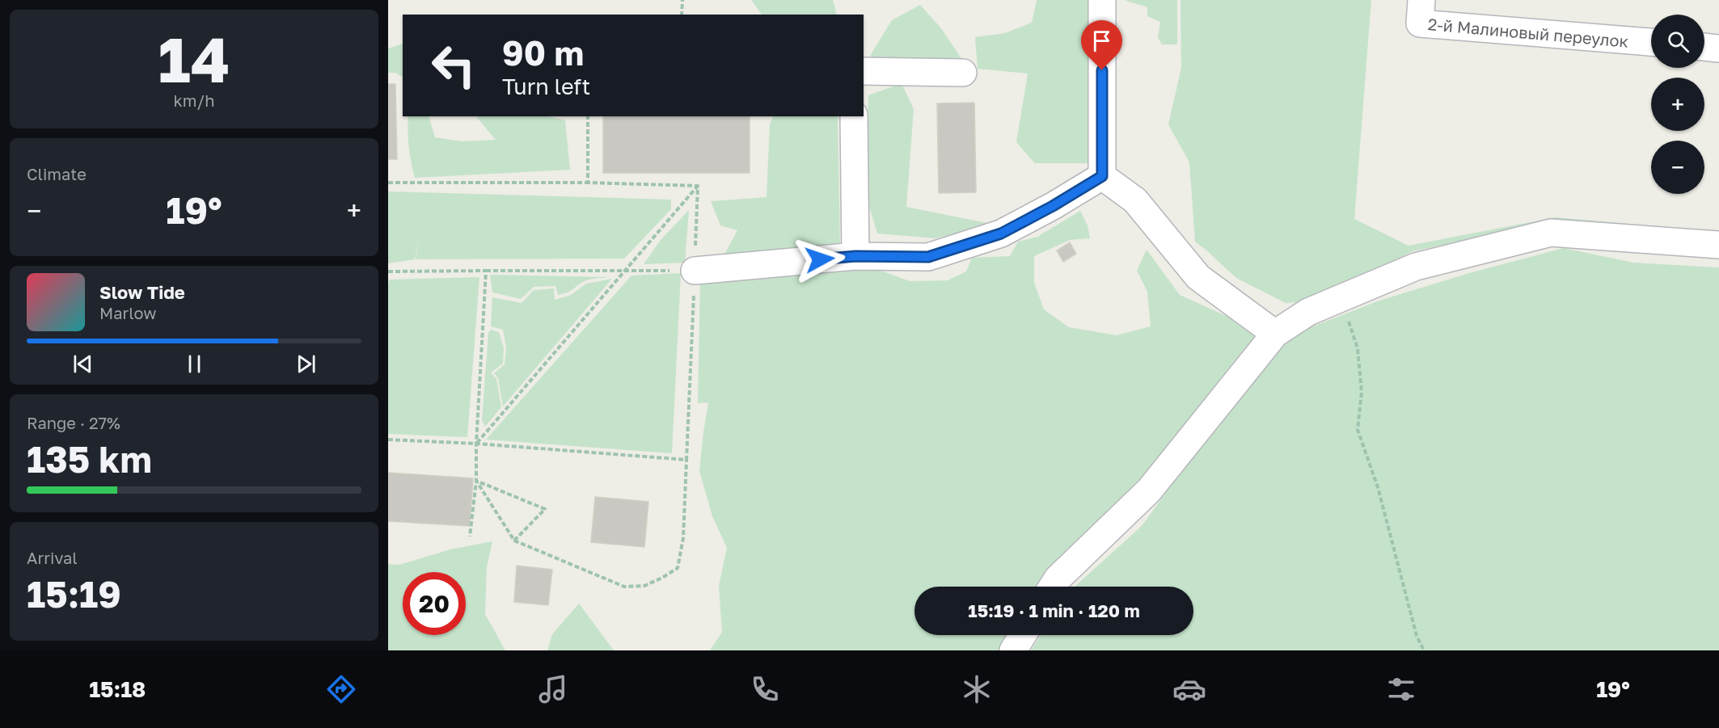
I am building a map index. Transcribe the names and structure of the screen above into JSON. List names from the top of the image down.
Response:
{
  "streets": {
    "street": ["2-й Малиновый переулок"]
  },
  "page": {
    "tile": [
      ["14", "km/h"],
      "Climate",
      ["Range · 27%", "135 km"],
      ["Arrival", "15:19"]
    ],
    "map_buttons": ["+", "−"],
    "turn": ["90 m", "Turn left"],
    "heat": ["−", "19°", "+"],
    "song": ["Slow Tide", "Marlow"],
    "limit": "20",
    "trip": "15:19 · 1 min · 120 m",
    "tabs": ["15:18", "19°"]
  }
}
